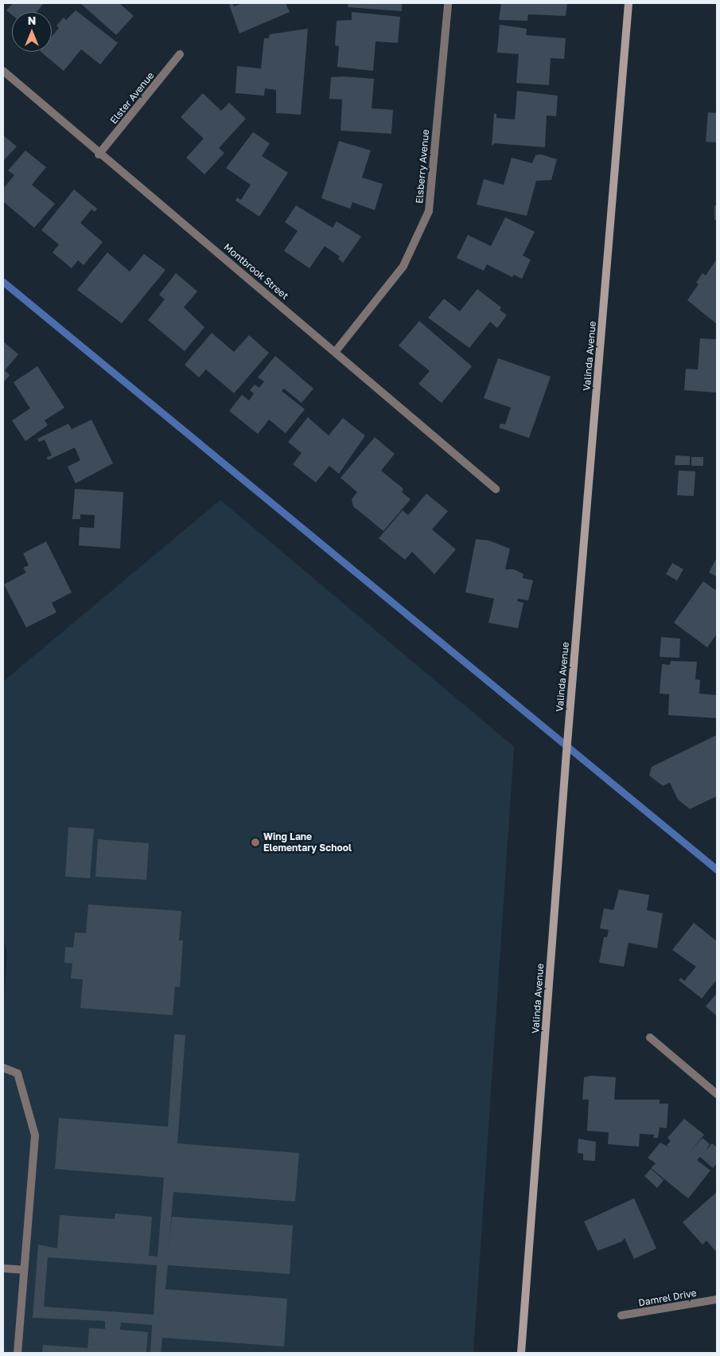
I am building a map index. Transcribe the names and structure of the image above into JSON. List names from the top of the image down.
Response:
{
  "streets": {
    "main road": ["Valinda Avenue"],
    "street": [
      "Elster Avenue",
      "Elsberry Avenue",
      "Montbrook Street",
      "Damrel Drive"
    ]
  },
  "crossings": [
    ["Elster Avenue", "Montbrook Street"],
    ["Elsberry Avenue", "Montbrook Street"]
  ],
  "places": ["Wing Lane Elementary School"],
  "north": "top"
}
